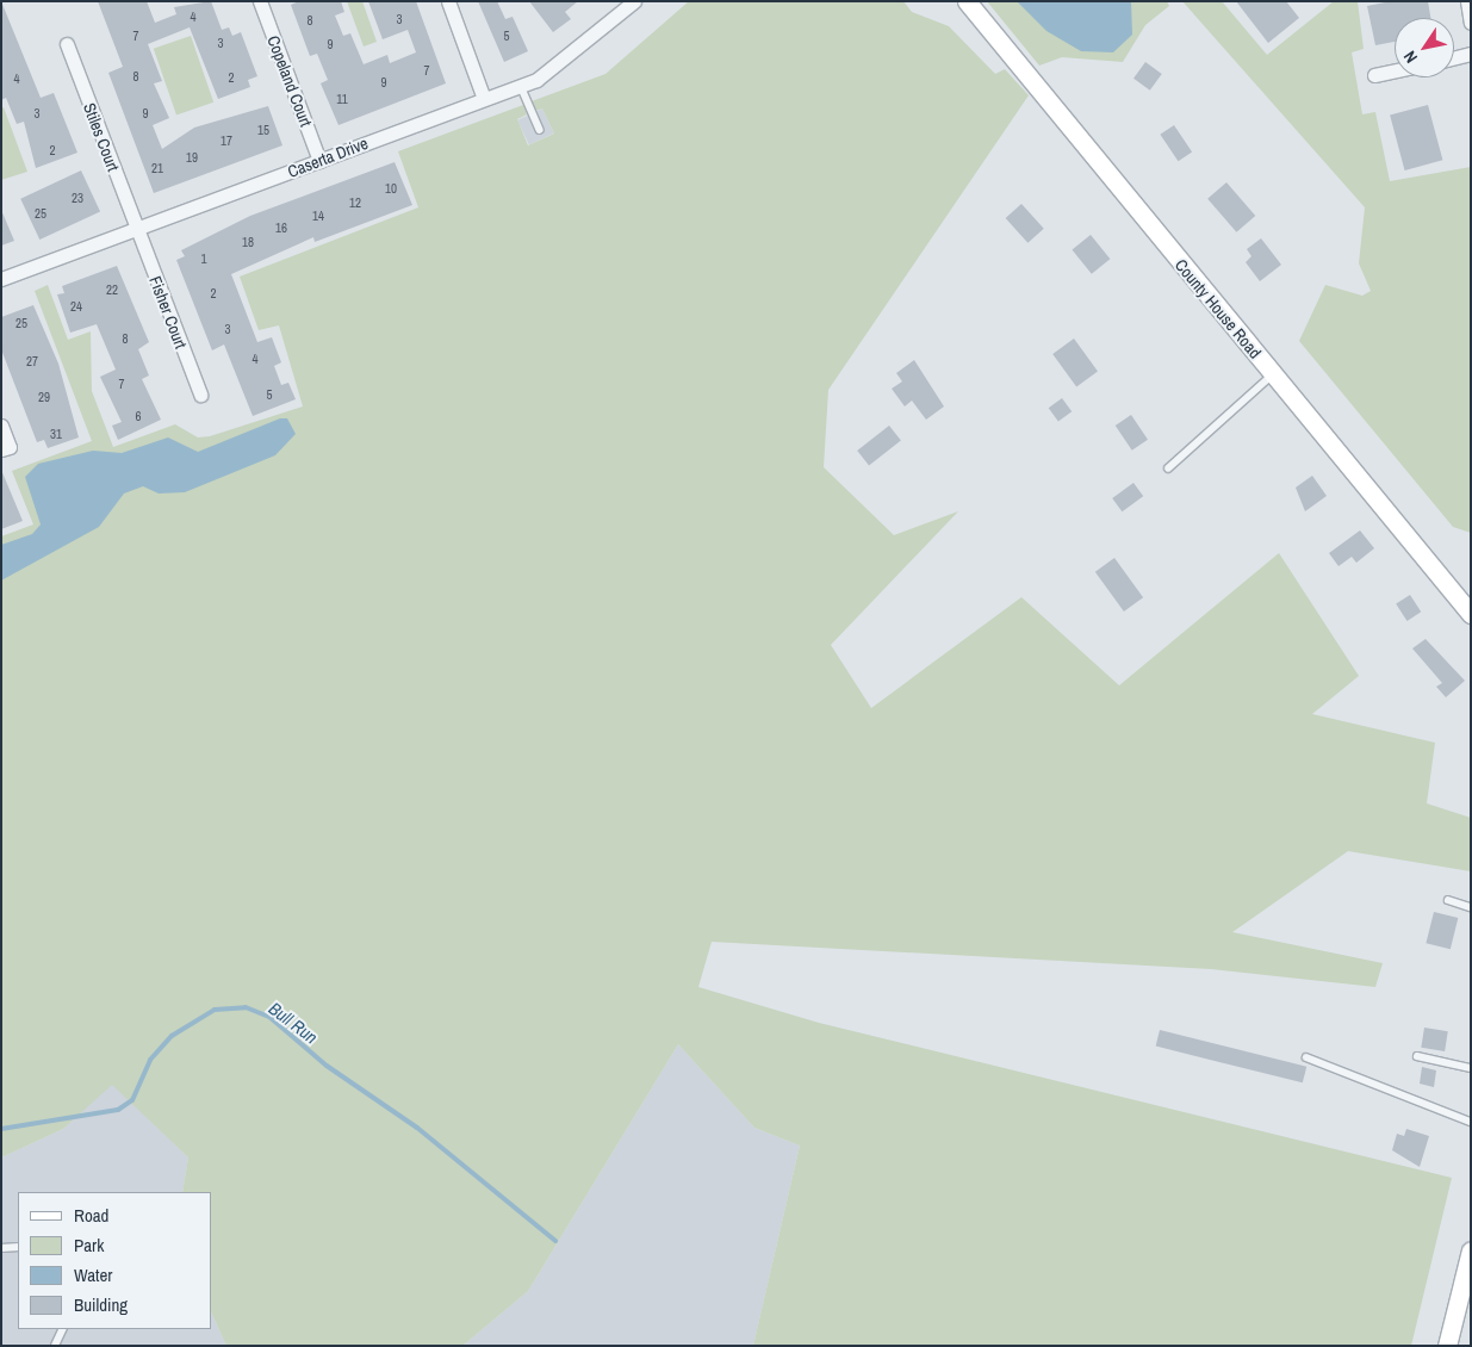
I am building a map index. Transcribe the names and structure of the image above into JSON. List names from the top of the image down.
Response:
{
  "streets": {
    "street": [
      "Copeland Court",
      "Stiles Court",
      "Caserta Drive",
      "County House Road",
      "Fisher Court"
    ]
  },
  "crossings": [
    ["Copeland Court", "Caserta Drive"],
    ["Stiles Court", "Caserta Drive"],
    ["Stiles Court", "Fisher Court"],
    ["Caserta Drive", "Fisher Court"]
  ],
  "water": ["Bull Run"],
  "house_numbers": [
    "4",
    "3",
    "8",
    "7",
    "5",
    "3",
    "9",
    "7",
    "8",
    "2",
    "4",
    "9",
    "11",
    "3",
    "9",
    "15",
    "17",
    "2",
    "19",
    "21",
    "10",
    "23",
    "12",
    "25",
    "14",
    "16",
    "18",
    "1",
    "22",
    "2",
    "24",
    "25",
    "3",
    "8",
    "4",
    "27",
    "7",
    "5",
    "29",
    "6",
    "31"
  ],
  "legend": [
    "Road",
    "Park",
    "Water",
    "Building"
  ],
  "north": "bottom left"
}
